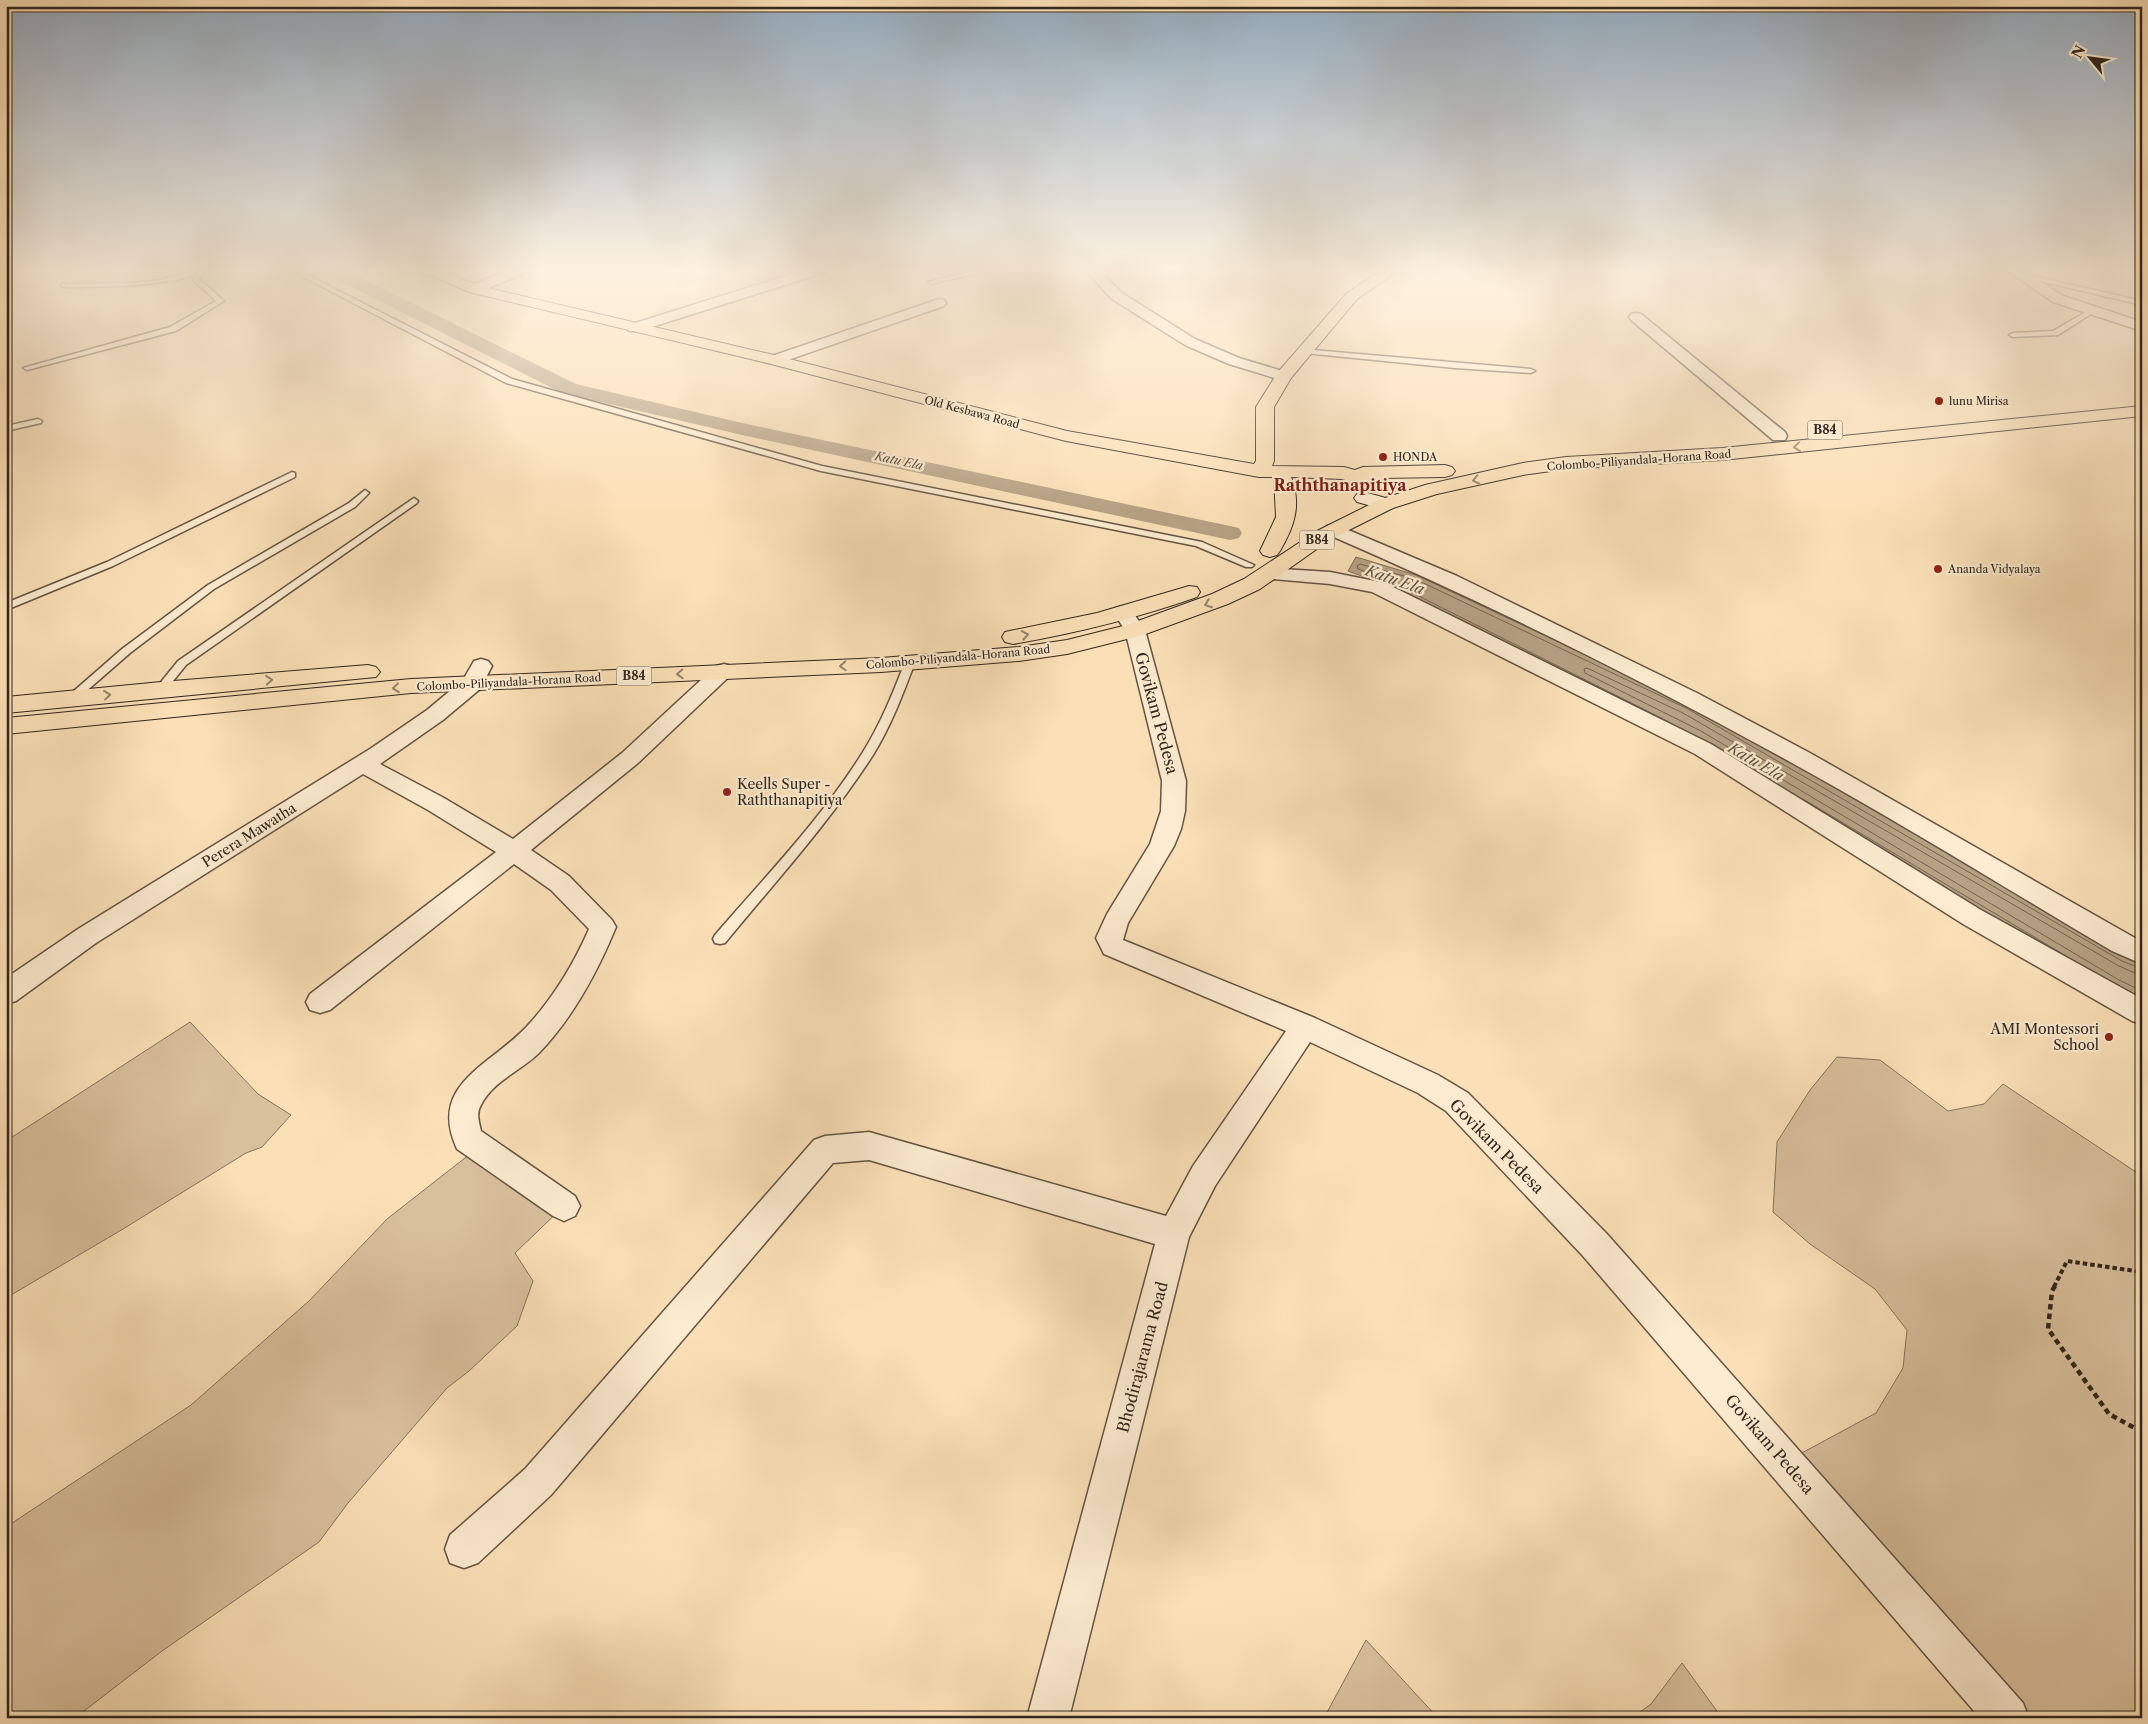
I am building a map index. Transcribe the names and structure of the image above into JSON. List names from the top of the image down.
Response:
{
  "streets": {
    "main road": ["Old Kesbawa Road", "B84", "Colombo-Piliyandala-Horana Road"],
    "street": ["Govikam Pedesa", "Perera Mawatha", "Bhodirajarama Road"]
  },
  "crossings": [
    ["Old Kesbawa Road", "Colombo-Piliyandala-Horana Road"],
    ["Colombo-Piliyandala-Horana Road", "Govikam Pedesa"],
    ["Colombo-Piliyandala-Horana Road", "Perera Mawatha"],
    ["Govikam Pedesa", "Bhodirajarama Road"]
  ],
  "districts": ["Raththanapitiya"],
  "water": ["Katu Ela"],
  "places": [
    "lunu Mirisa",
    "HONDA",
    "Ananda Vidyalaya",
    "Keells Super - Raththanapitiya",
    "AMI Montessori School"
  ],
  "north": "top left"
}
